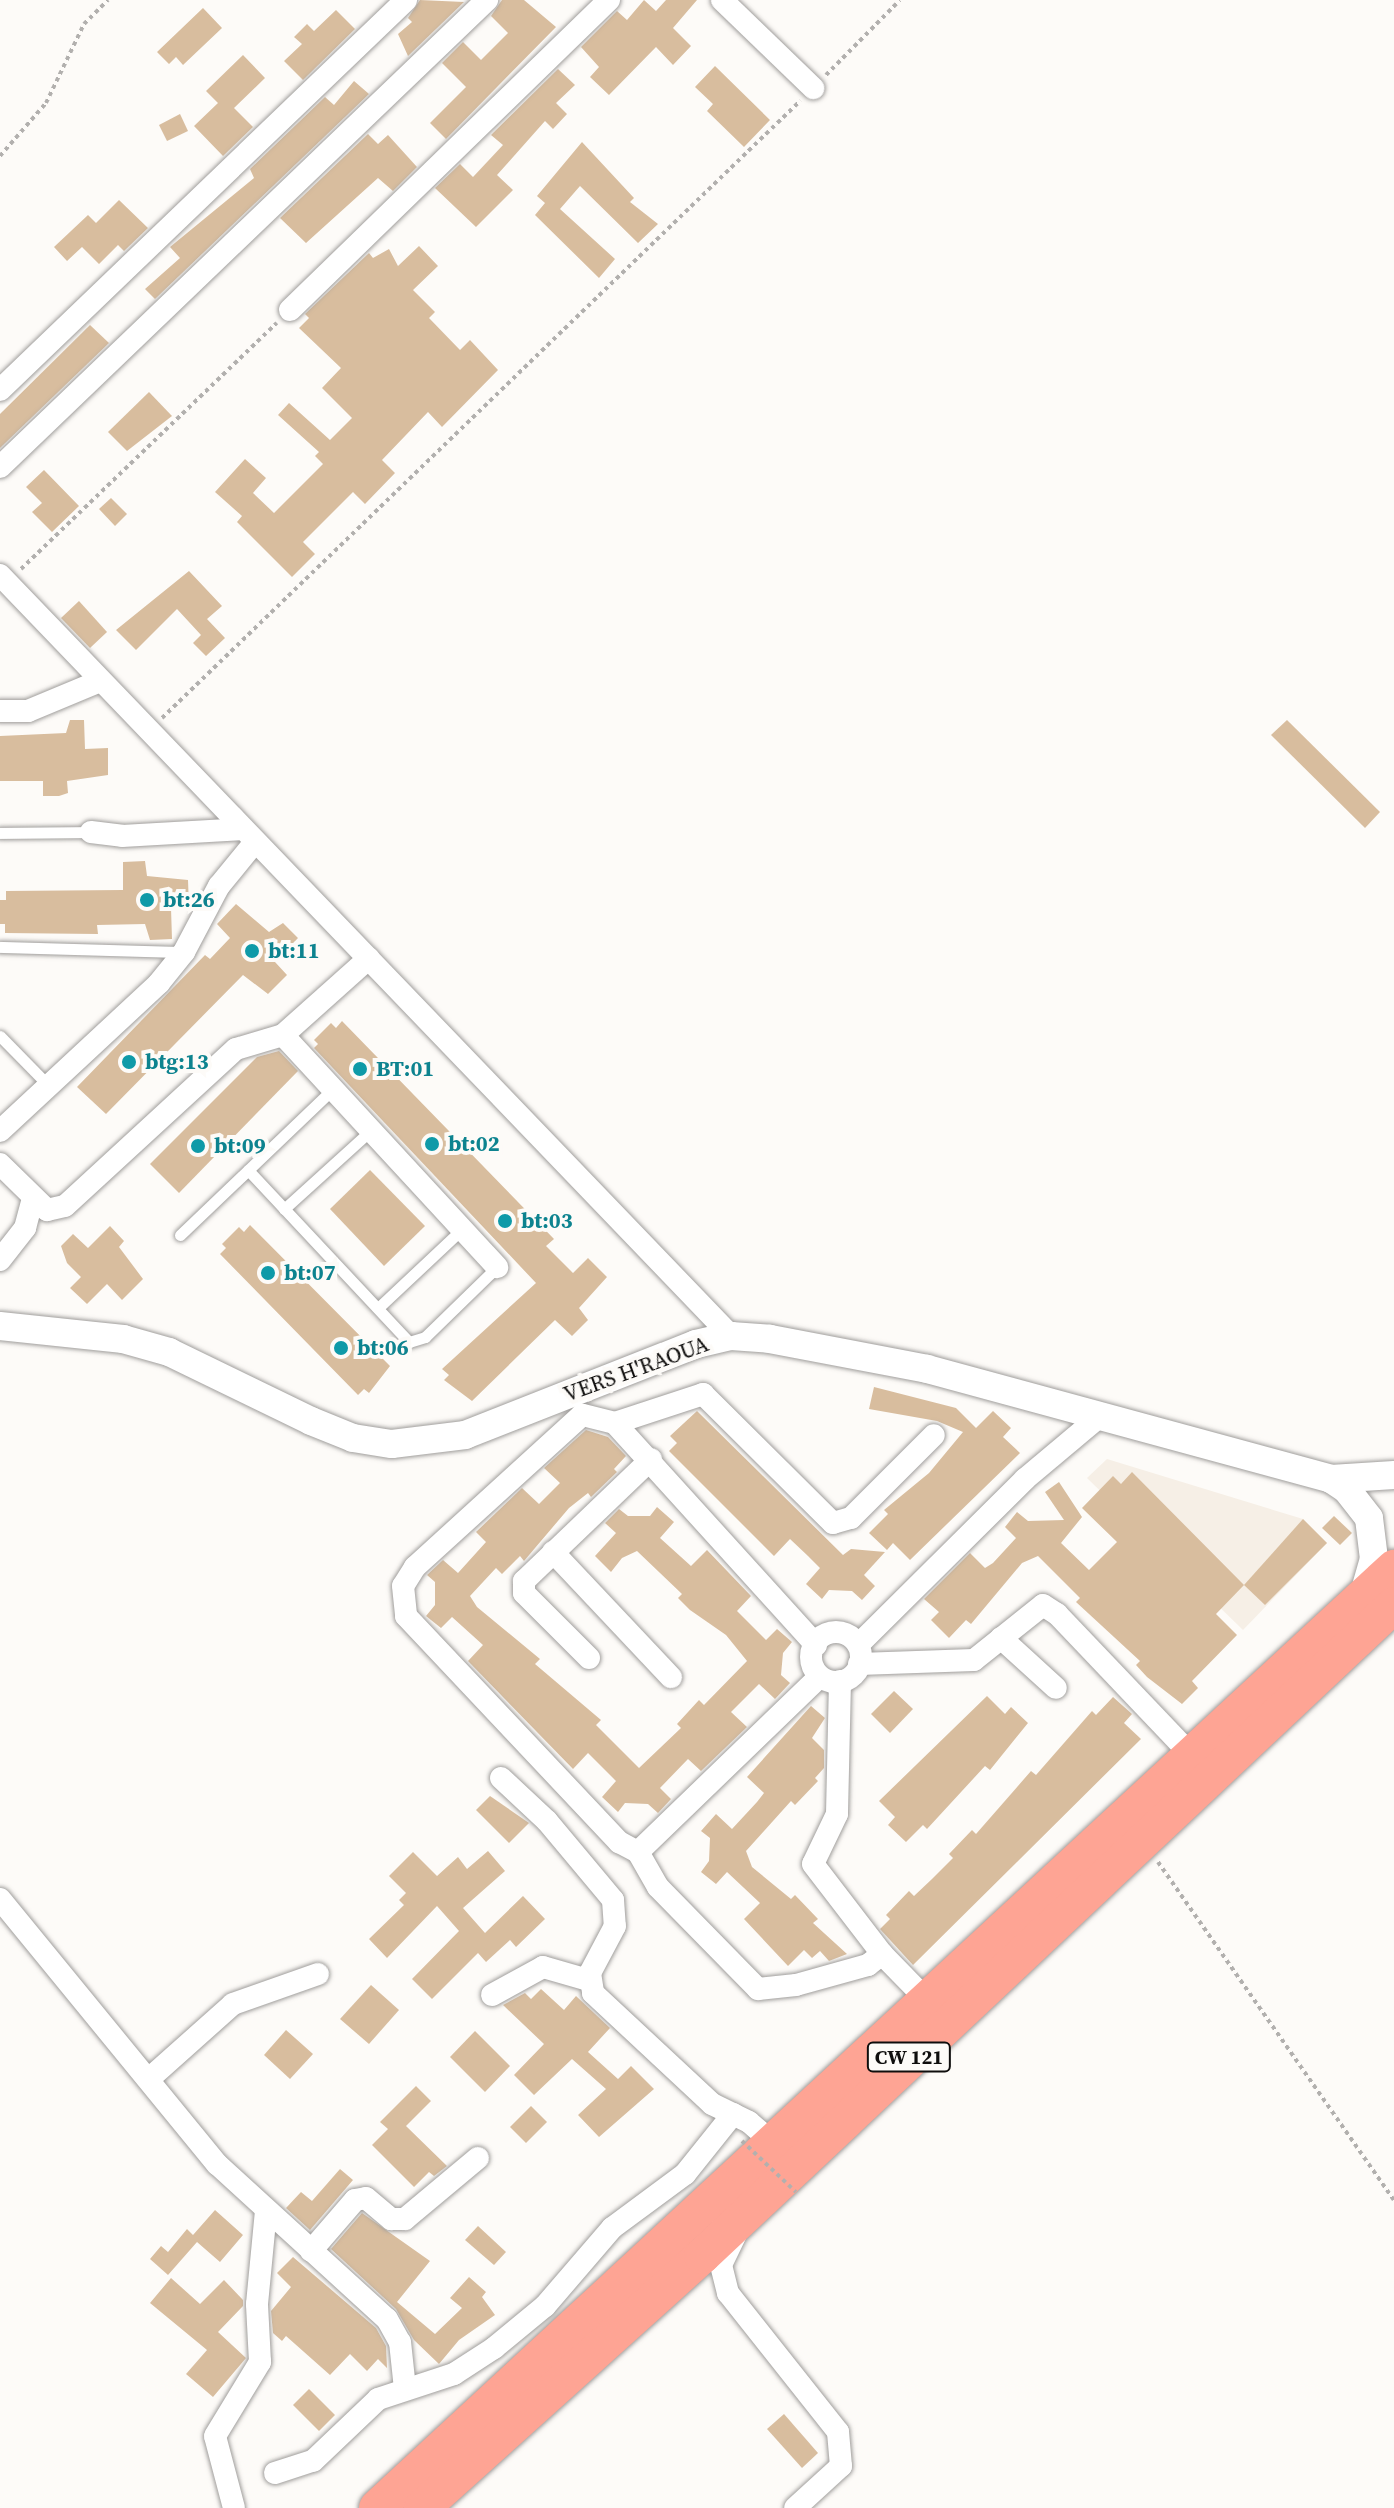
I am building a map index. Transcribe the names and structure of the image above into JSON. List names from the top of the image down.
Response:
{
  "streets": {
    "highway": ["CW 121"],
    "street": ["VERS H'RAOUA"]
  },
  "places": [
    "bt:26",
    "bt:11",
    "btg:13",
    "BT:01",
    "bt:02",
    "bt:09",
    "bt:03",
    "bt:07",
    "bt:06"
  ]
}
